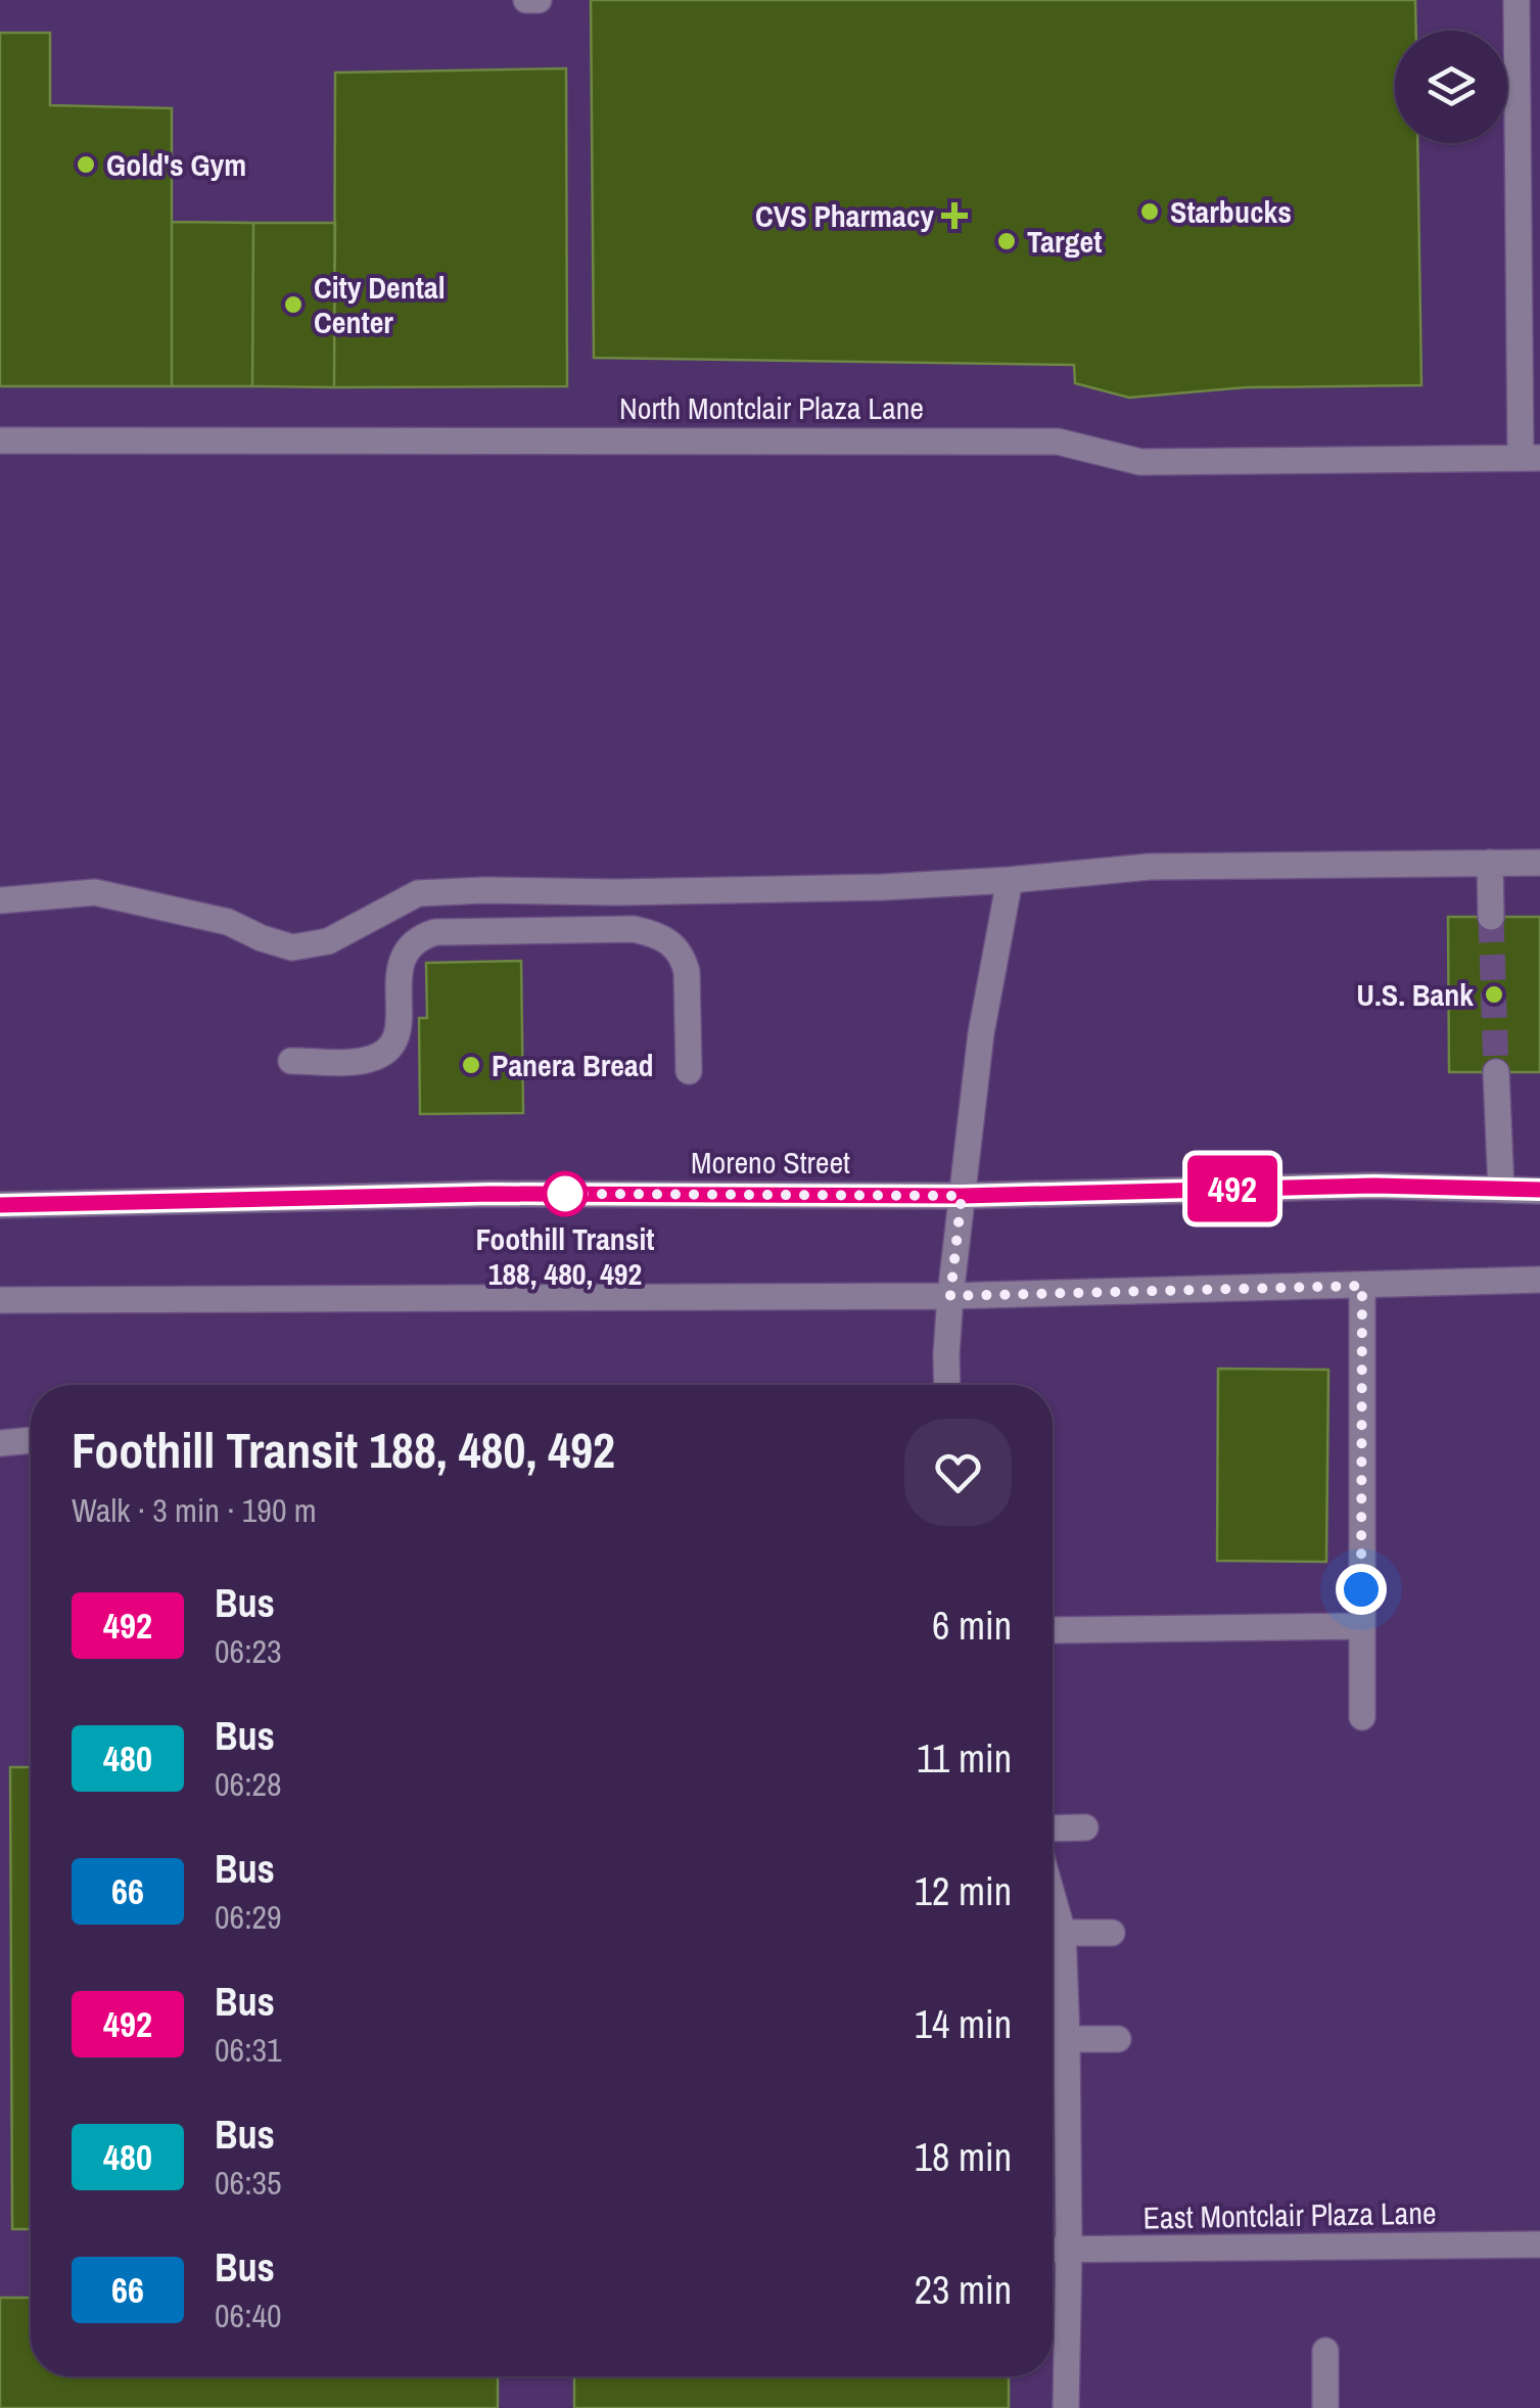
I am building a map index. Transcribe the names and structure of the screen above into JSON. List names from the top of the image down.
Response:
{
  "streets": {
    "street": ["North Montclair Plaza Lane", "Moreno Street", "East Montclair Plaza Lane"]
  },
  "places": {
    "other": [
      "Gold's Gym",
      "Starbucks",
      "Target",
      "City Dental Center",
      "U.S. Bank",
      "Panera Bread",
      "Foothill Transit 188, 480, 492"
    ],
    "health": ["CVS Pharmacy"]
  },
  "lines": ["bus line 492"],
  "page": {
    "on_map": "492",
    "heading": ["Foothill Transit 188, 480, 492", "Walk · 3 min · 190 m"],
    "list": [
      {
        "mark": "492",
        "name": "Bus",
        "note": "06:23",
        "value": "6 min"
      },
      {
        "mark": "480",
        "name": "Bus",
        "note": "06:28",
        "value": "11 min"
      },
      {
        "mark": "66",
        "name": "Bus",
        "note": "06:29",
        "value": "12 min"
      },
      {
        "mark": "492",
        "name": "Bus",
        "note": "06:31",
        "value": "14 min"
      },
      {
        "mark": "480",
        "name": "Bus",
        "note": "06:35",
        "value": "18 min"
      },
      {
        "mark": "66",
        "name": "Bus",
        "note": "06:40",
        "value": "23 min"
      }
    ]
  }
}
